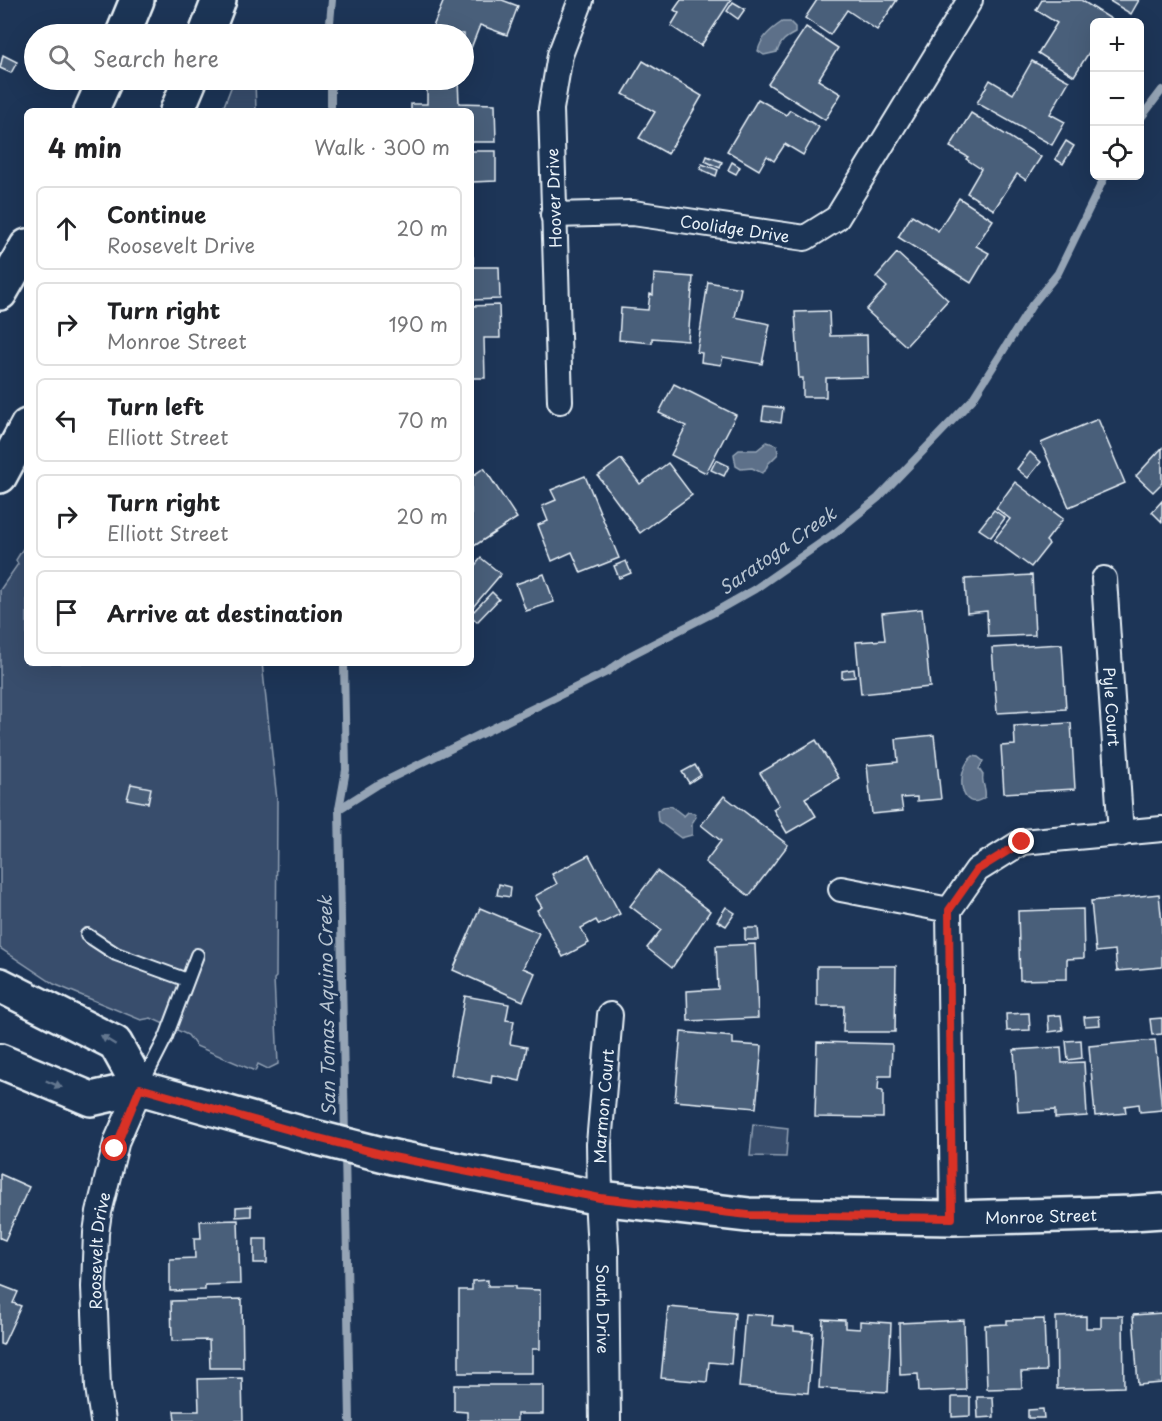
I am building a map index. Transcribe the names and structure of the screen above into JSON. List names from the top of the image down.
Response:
{
  "streets": {
    "main road": ["Monroe Street"],
    "street": [
      "Hoover Drive",
      "Coolidge Drive",
      "Pyle Court",
      "Marmon Court",
      "Roosevelt Drive",
      "South Drive"
    ]
  },
  "crossings": [
    ["Hoover Drive", "Coolidge Drive"],
    ["Marmon Court", "Monroe Street"],
    ["Marmon Court", "South Drive"],
    ["Monroe Street", "Roosevelt Drive"],
    ["Monroe Street", "South Drive"]
  ],
  "water": ["Saratoga Creek", "San Tomas Aquino Creek"],
  "page": {
    "map_buttons": ["+", "−"],
    "search": "Search here",
    "heading": ["4 min", "Walk · 300 m"],
    "list": [
      ["Continue", "Roosevelt Drive", "20 m"],
      ["Turn right", "Monroe Street", "190 m"],
      ["Turn left", "Elliott Street", "70 m"],
      ["Turn right", "Elliott Street", "20 m"],
      "Arrive at destination"
    ]
  }
}
